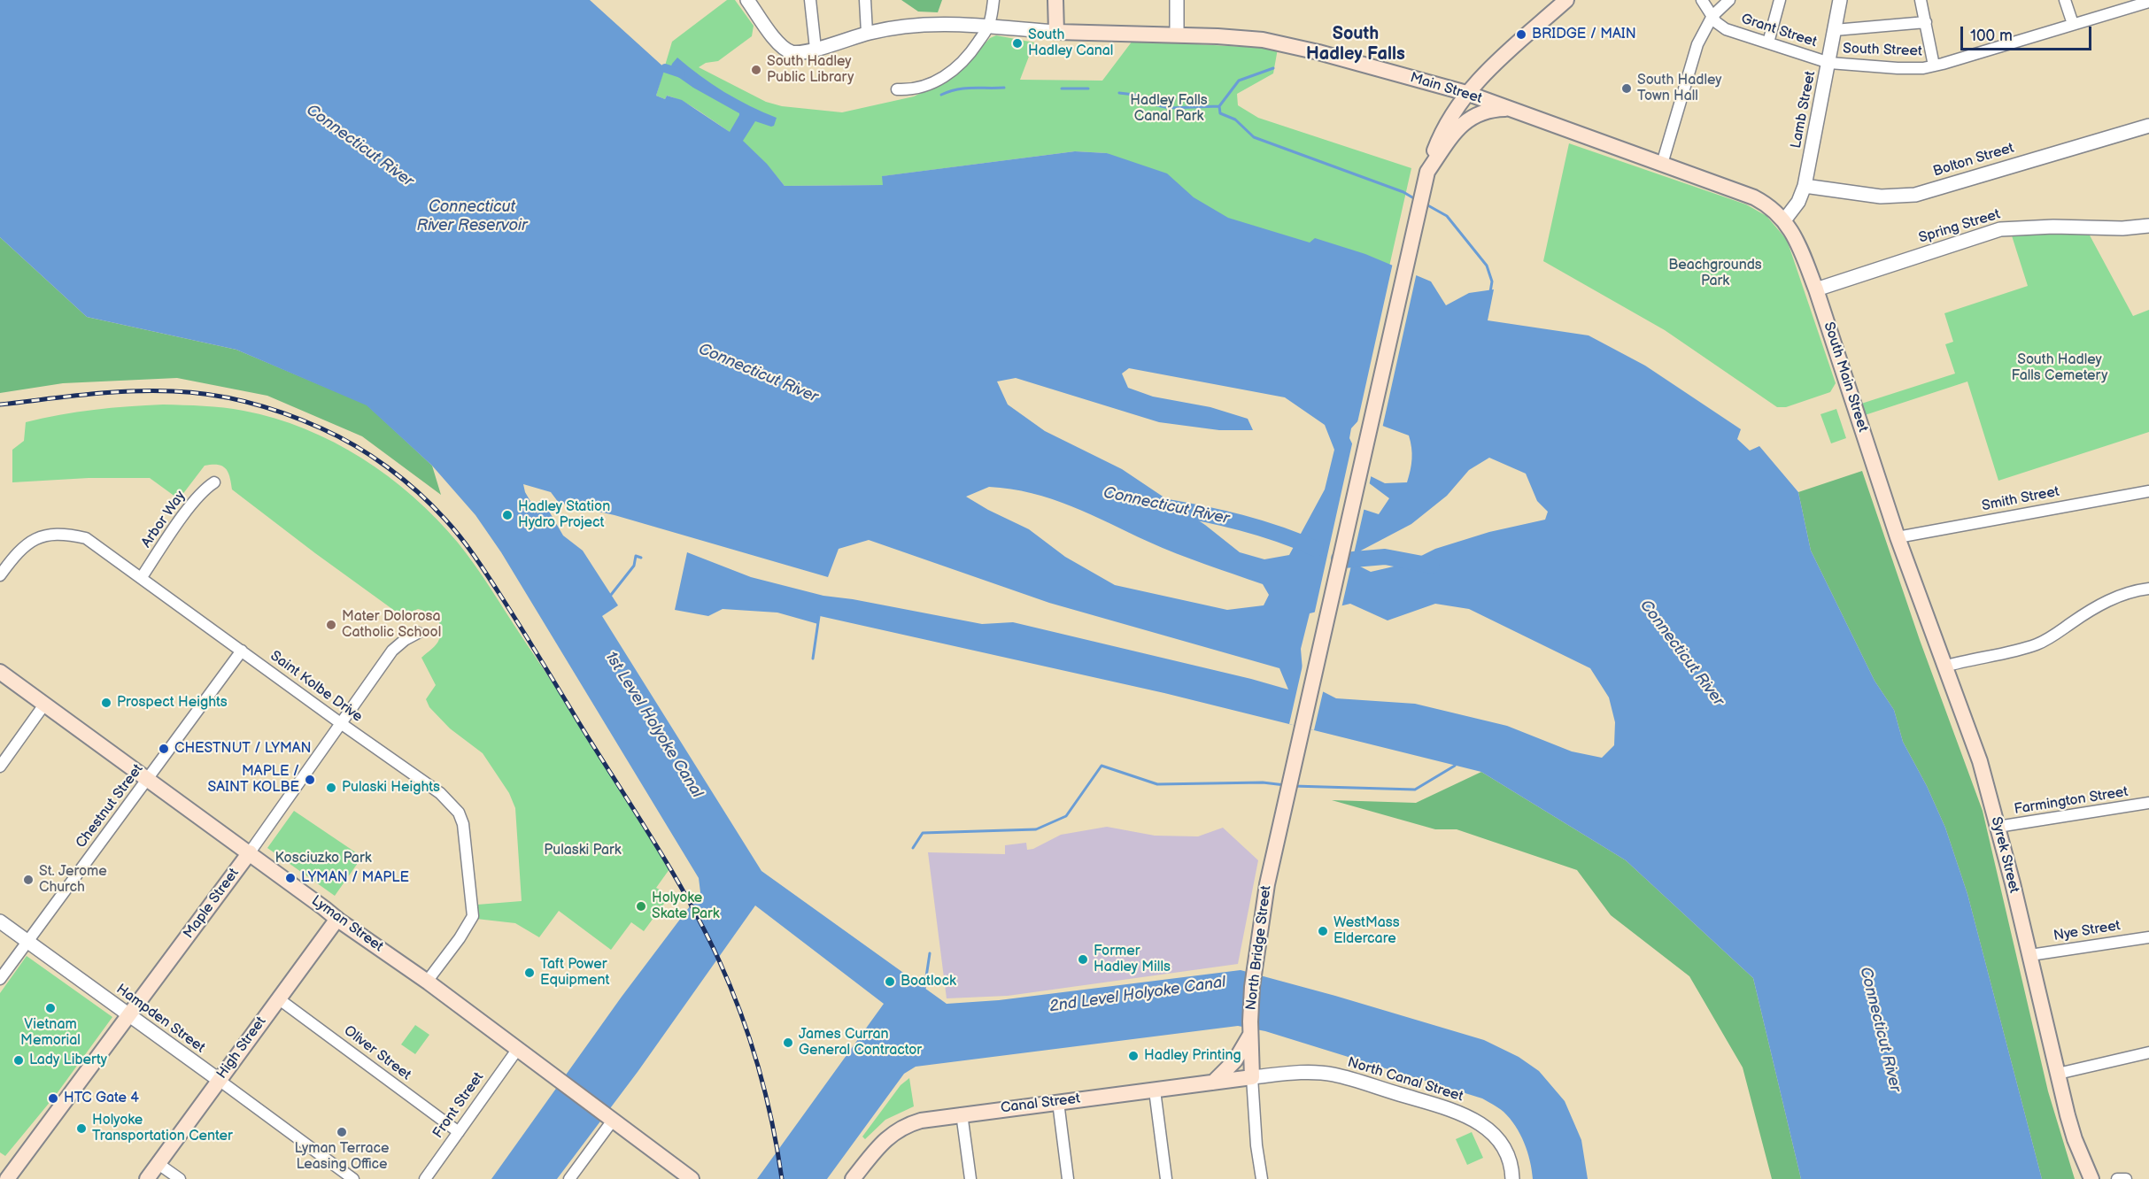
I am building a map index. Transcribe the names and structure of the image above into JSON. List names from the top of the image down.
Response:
{
  "streets": {
    "main road": [
      "Main Street",
      "South Main Street",
      "Syrek Street",
      "Maple Street",
      "Lyman Street",
      "North Bridge Street",
      "High Street",
      "Canal Street"
    ],
    "street": [
      "Grant Street",
      "South Street",
      "Lamb Street",
      "Bolton Street",
      "Spring Street",
      "Smith Street",
      "Arbor Way",
      "Saint Kolbe Drive",
      "Farmington Street",
      "Chestnut Street",
      "Nye Street",
      "Hampden Street",
      "Oliver Street",
      "North Canal Street",
      "Front Street"
    ]
  },
  "crossings": [
    ["Grant Street", "South Street"],
    ["Grant Street", "Lamb Street"],
    ["South Street", "Lamb Street"],
    ["Main Street", "Lamb Street"],
    ["Main Street", "South Main Street"],
    ["Lamb Street", "Bolton Street"],
    ["Lamb Street", "South Main Street"],
    ["Spring Street", "South Main Street"],
    ["South Main Street", "Smith Street"],
    ["South Main Street", "Syrek Street"],
    ["Smith Street", "Syrek Street"],
    ["Arbor Way", "Saint Kolbe Drive"],
    ["Saint Kolbe Drive", "Chestnut Street"],
    ["Saint Kolbe Drive", "Maple Street"],
    ["Saint Kolbe Drive", "Lyman Street"],
    ["Farmington Street", "Syrek Street"],
    ["Chestnut Street", "Lyman Street"],
    ["Chestnut Street", "Hampden Street"],
    ["Syrek Street", "Nye Street"],
    ["Maple Street", "Lyman Street"],
    ["Maple Street", "Hampden Street"],
    ["Lyman Street", "High Street"],
    ["Lyman Street", "Front Street"],
    ["North Bridge Street", "North Canal Street"],
    ["North Bridge Street", "Canal Street"],
    ["Hampden Street", "High Street"],
    ["High Street", "Oliver Street"],
    ["Oliver Street", "Front Street"],
    ["North Canal Street", "Canal Street"]
  ],
  "districts": ["South Hadley Falls"],
  "water": [
    "Connecticut River",
    "Connecticut River Reservoir",
    "1st Level Holyoke Canal",
    "2nd Level Holyoke Canal"
  ],
  "parks": [
    "Hadley Falls Canal Park",
    "Beachgrounds Park",
    "South Hadley Falls Cemetery",
    "Pulaski Park",
    "Kosciuzko Park"
  ],
  "places": [
    "BRIDGE / MAIN",
    "South Hadley Canal",
    "South Hadley Public Library",
    "South Hadley Town Hall",
    "Hadley Station Hydro Project",
    "Mater Dolorosa Catholic School",
    "Prospect Heights",
    "CHESTNUT / LYMAN",
    "MAPLE / SAINT KOLBE",
    "Pulaski Heights",
    "LYMAN / MAPLE",
    "St. Jerome Church",
    "Holyoke Skate Park",
    "WestMass Eldercare",
    "Former Hadley Mills",
    "Taft Power Equipment",
    "Boatlock",
    "Vietnam Memorial",
    "James Curran General Contractor",
    "Hadley Printing",
    "Lady Liberty",
    "HTC Gate 4",
    "Holyoke Transportation Center",
    "Lyman Terrace Leasing Office"
  ],
  "scale_bar": "100 m"
}
